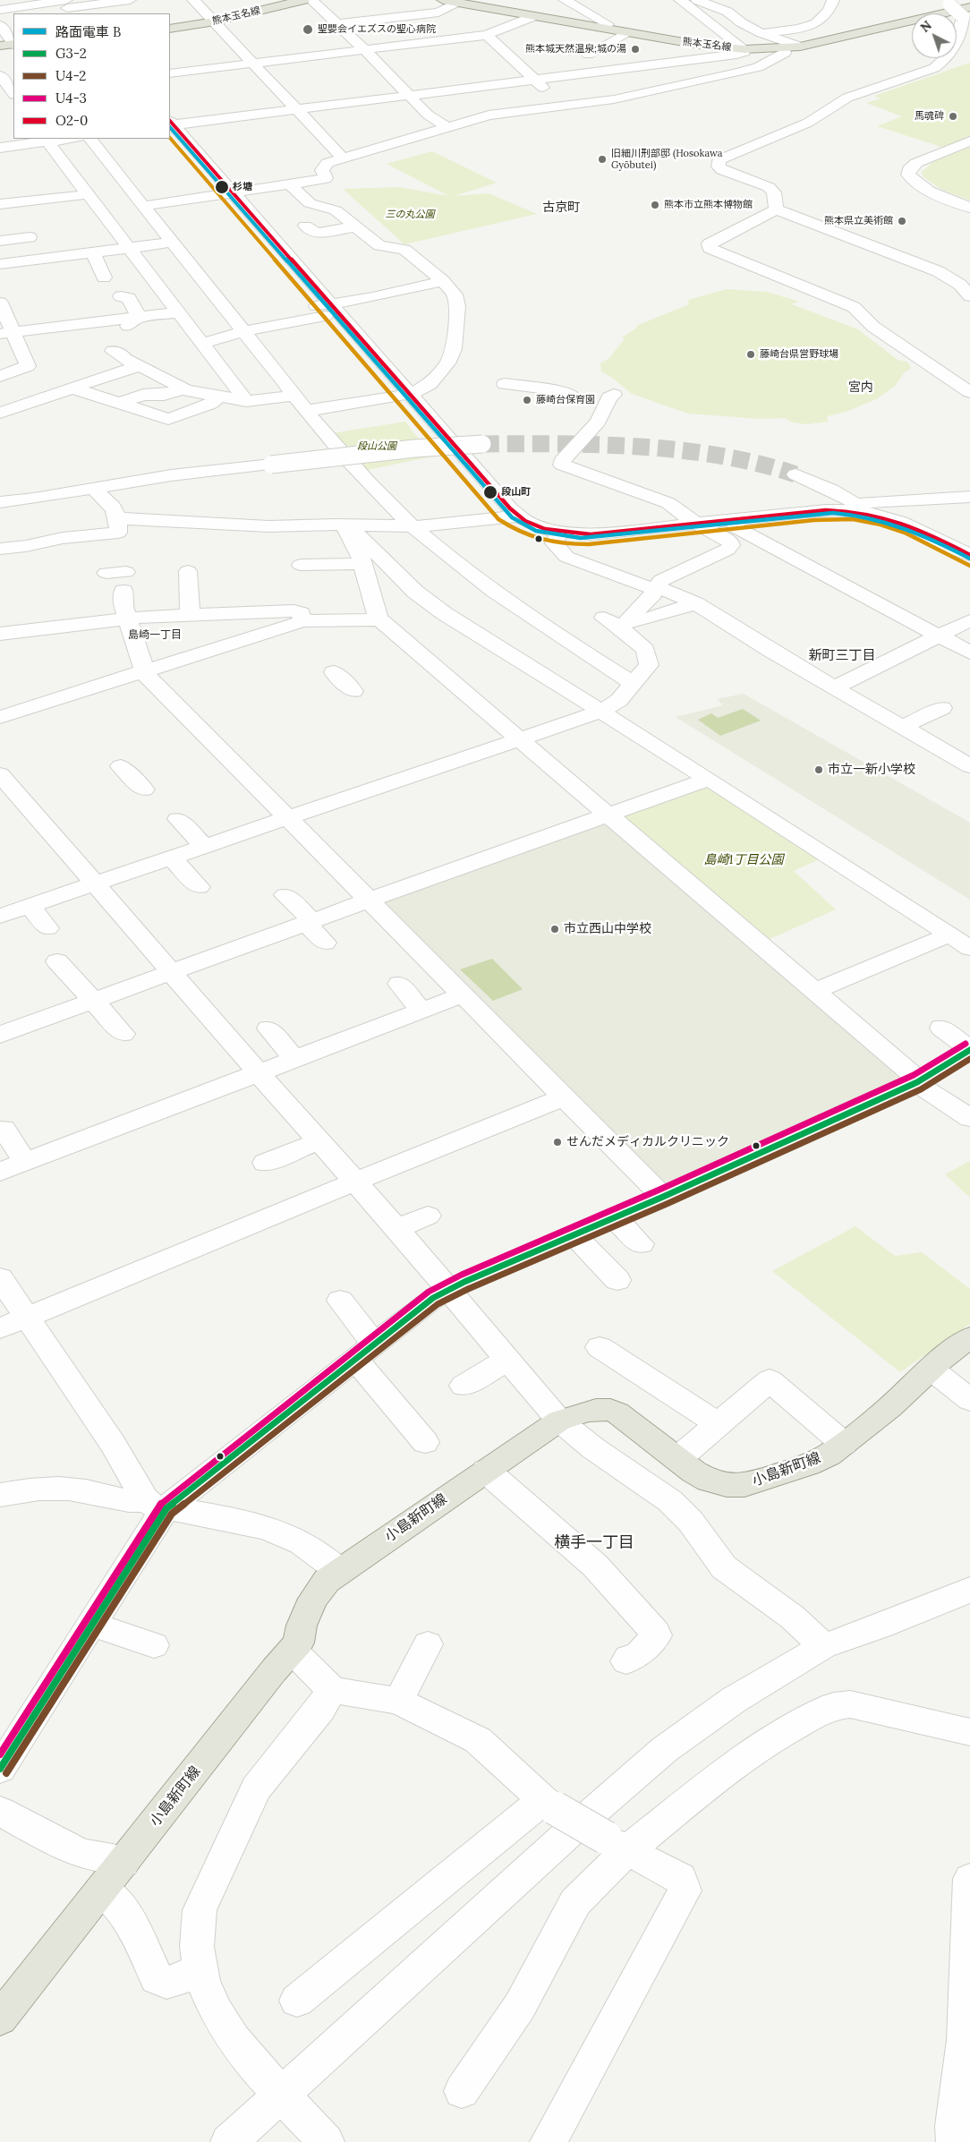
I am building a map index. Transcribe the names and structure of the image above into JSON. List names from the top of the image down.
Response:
{
  "streets": {
    "main road": ["熊本玉名線", "小島新町線"]
  },
  "districts": [
    "古京町",
    "宮内",
    "島崎一丁目",
    "新町三丁目",
    "横手一丁目"
  ],
  "parks": ["三の丸公園", "段山公園", "島崎1丁目公園"],
  "places": [
    "聖嬰会イエズスの聖心病院",
    "熊本城天然温泉;城の湯",
    "馬魂碑",
    "旧細川刑部邸 (Hosokawa Gyōbutei)",
    "杉塘",
    "熊本市立熊本博物館",
    "熊本県立美術館",
    "藤崎台県営野球場",
    "藤崎台保育園",
    "段山町",
    "市立一新小学校",
    "市立西山中学校",
    "せんだメディカルクリニック"
  ],
  "lines": [
    "transit line O2-0",
    "tram line B",
    "transit line U4-3",
    "transit line G3-2",
    "transit line U4-2"
  ],
  "legend": [
    "路面電車 B",
    "G3-2",
    "U4-2",
    "U4-3",
    "O2-0"
  ],
  "north": "top left"
}
